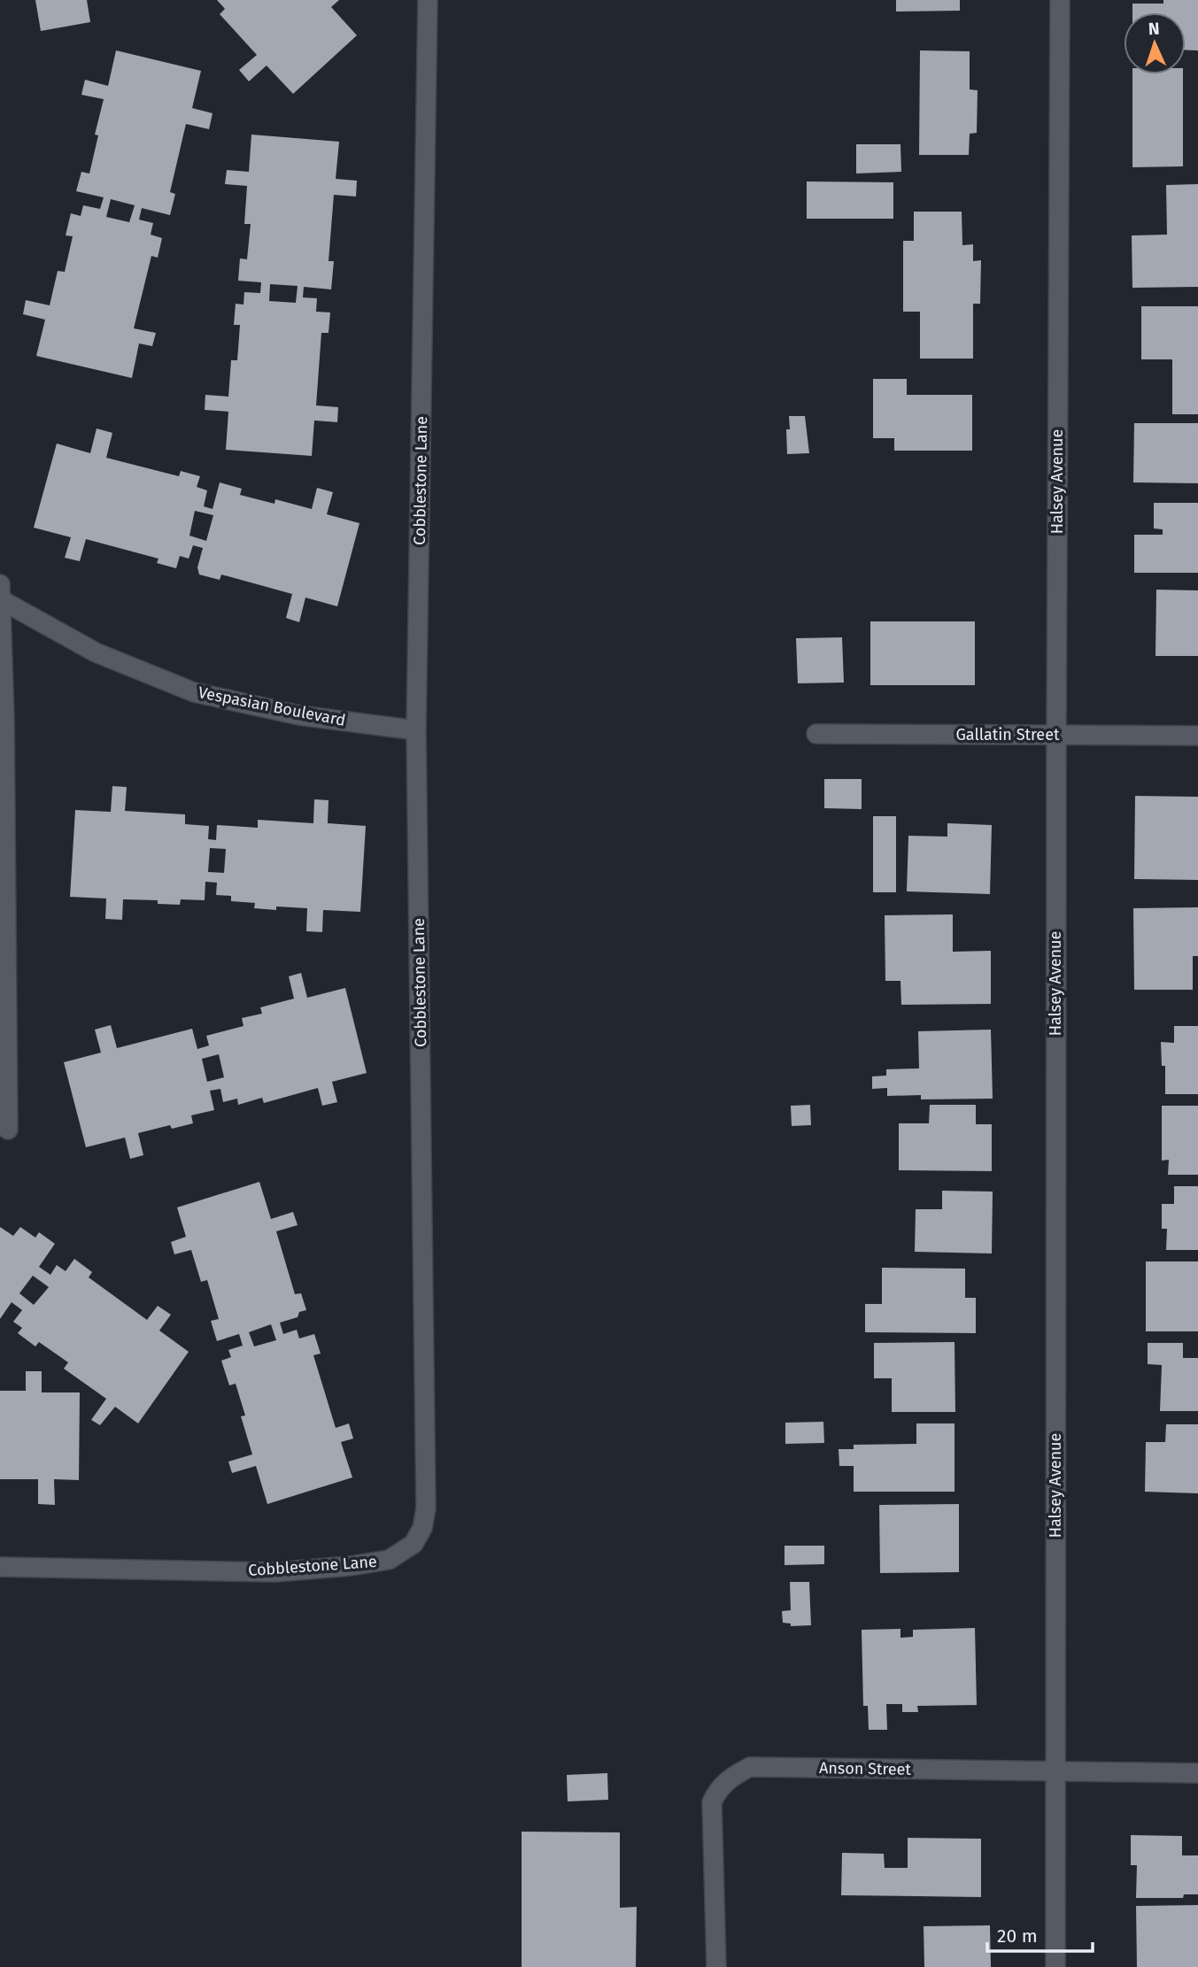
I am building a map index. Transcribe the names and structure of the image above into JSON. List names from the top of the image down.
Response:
{
  "streets": {
    "street": [
      "Cobblestone Lane",
      "Halsey Avenue",
      "Vespasian Boulevard",
      "Gallatin Street",
      "Anson Street"
    ]
  },
  "crossings": [
    ["Cobblestone Lane", "Vespasian Boulevard"],
    ["Halsey Avenue", "Gallatin Street"],
    ["Halsey Avenue", "Anson Street"]
  ],
  "scale_bar": "20 m",
  "north": "top"
}
